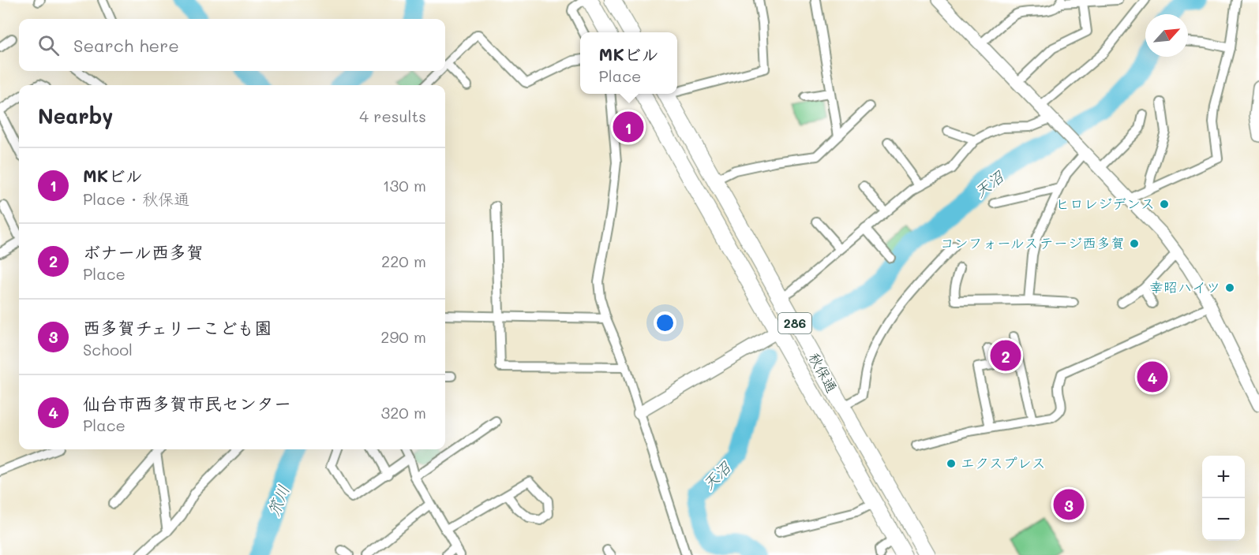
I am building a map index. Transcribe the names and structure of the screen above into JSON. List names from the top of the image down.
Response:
{
  "streets": {
    "highway": ["286", "秋保通"]
  },
  "water": ["天沼", "笊川"],
  "places": [
    "ヒロレジデンス",
    "コンフォールステージ西多賀",
    "幸昭ハイツ",
    "エクスプレス"
  ],
  "north": "top right",
  "page": {
    "search": "Search here",
    "popup": ["MKビル", "Place"],
    "heading": ["Nearby", "4 results"],
    "pins": [
      "1",
      "2",
      "4",
      "3"
    ],
    "list": [
      {
        "mark": "1",
        "name": "MKビル",
        "note": "Place · 秋保通",
        "value": "130 m"
      },
      {
        "mark": "2",
        "name": "ボナール西多賀",
        "note": "Place",
        "value": "220 m"
      },
      {
        "mark": "3",
        "name": "西多賀チェリーこども園",
        "note": "School",
        "value": "290 m"
      },
      {
        "mark": "4",
        "name": "仙台市西多賀市民センター",
        "note": "Place",
        "value": "320 m"
      }
    ],
    "map_buttons": ["+", "−"]
  }
}
